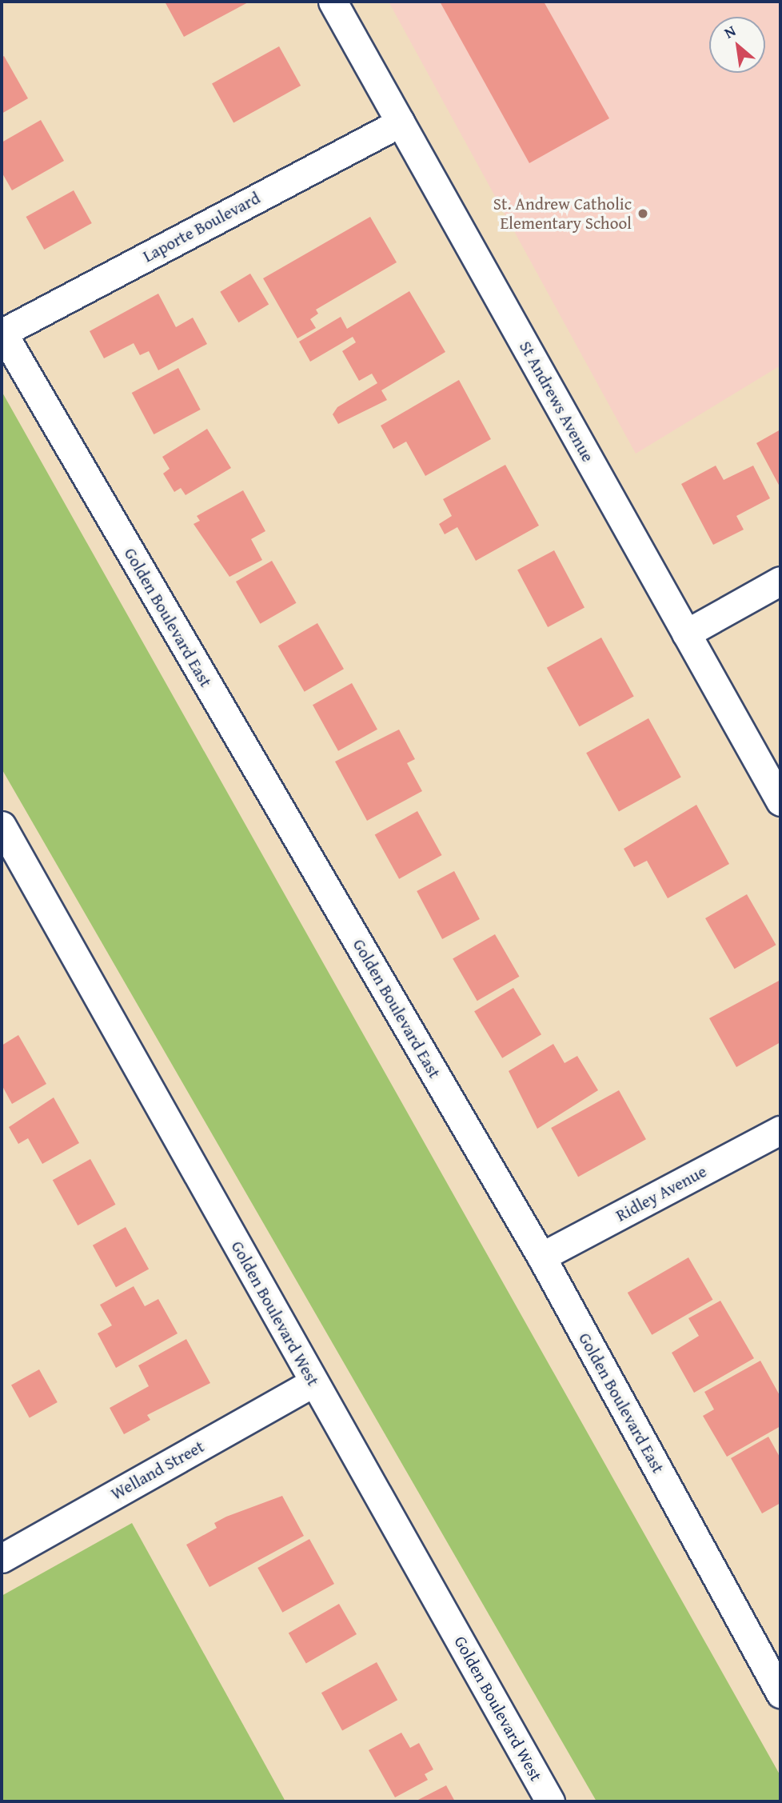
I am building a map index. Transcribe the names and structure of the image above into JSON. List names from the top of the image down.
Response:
{
  "streets": {
    "street": [
      "Laporte Boulevard",
      "St Andrews Avenue",
      "Golden Boulevard East",
      "Ridley Avenue",
      "Golden Boulevard West",
      "Welland Street"
    ]
  },
  "crossings": [
    ["Laporte Boulevard", "St Andrews Avenue"],
    ["Laporte Boulevard", "Golden Boulevard East"],
    ["Golden Boulevard East", "Ridley Avenue"],
    ["Golden Boulevard West", "Welland Street"]
  ],
  "places": ["St. Andrew Catholic Elementary School"],
  "north": "top left"
}
